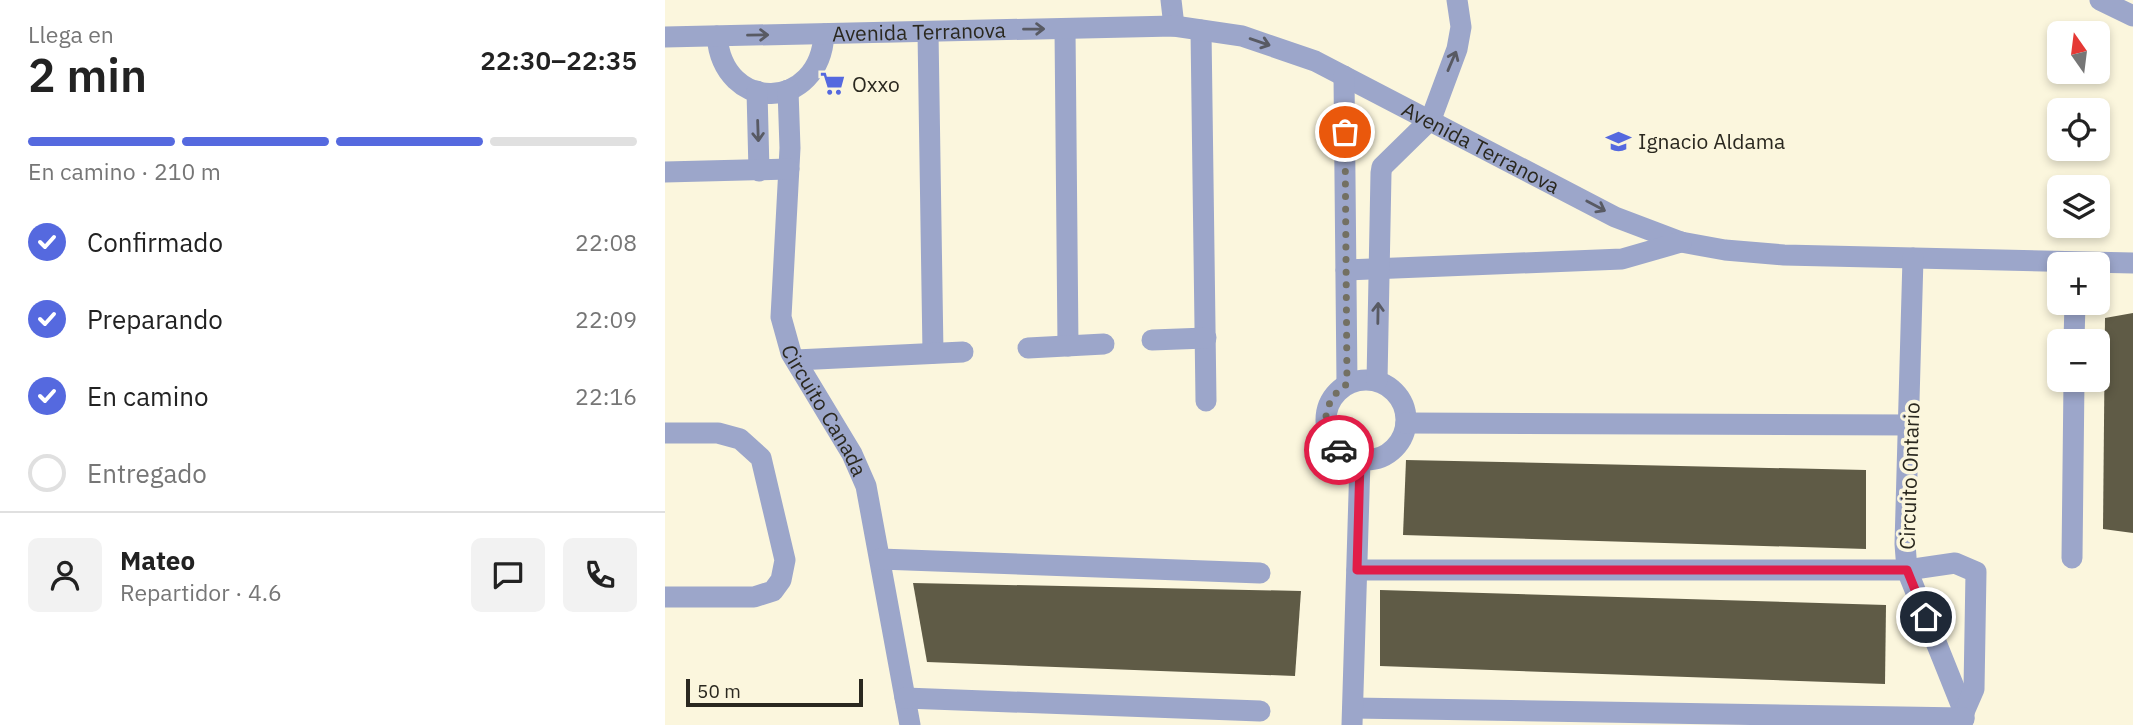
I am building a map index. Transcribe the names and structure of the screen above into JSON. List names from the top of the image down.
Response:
{
  "streets": {
    "street": ["Avenida Terranova", "Circuito Canada", "Circuito Ontario"]
  },
  "crossings": [
    ["Avenida Terranova", "Circuito Ontario"]
  ],
  "places": {
    "supermarket": ["Oxxo"],
    "school or university": ["Ignacio Aldama"]
  },
  "scale_bar": "50 m",
  "north": "top",
  "page": {
    "heading": ["2 min", "Llega en", "22:30–22:35"],
    "panel": ["Mateo", "Repartidor · 4.6"],
    "map_buttons": ["+", "−"],
    "bar": "En camino · 210 m",
    "list": [
      ["Confirmado", "22:08"],
      ["Preparando", "22:09"],
      ["En camino", "22:16"],
      "Entregado"
    ],
    "scale": "50 m"
  }
}
